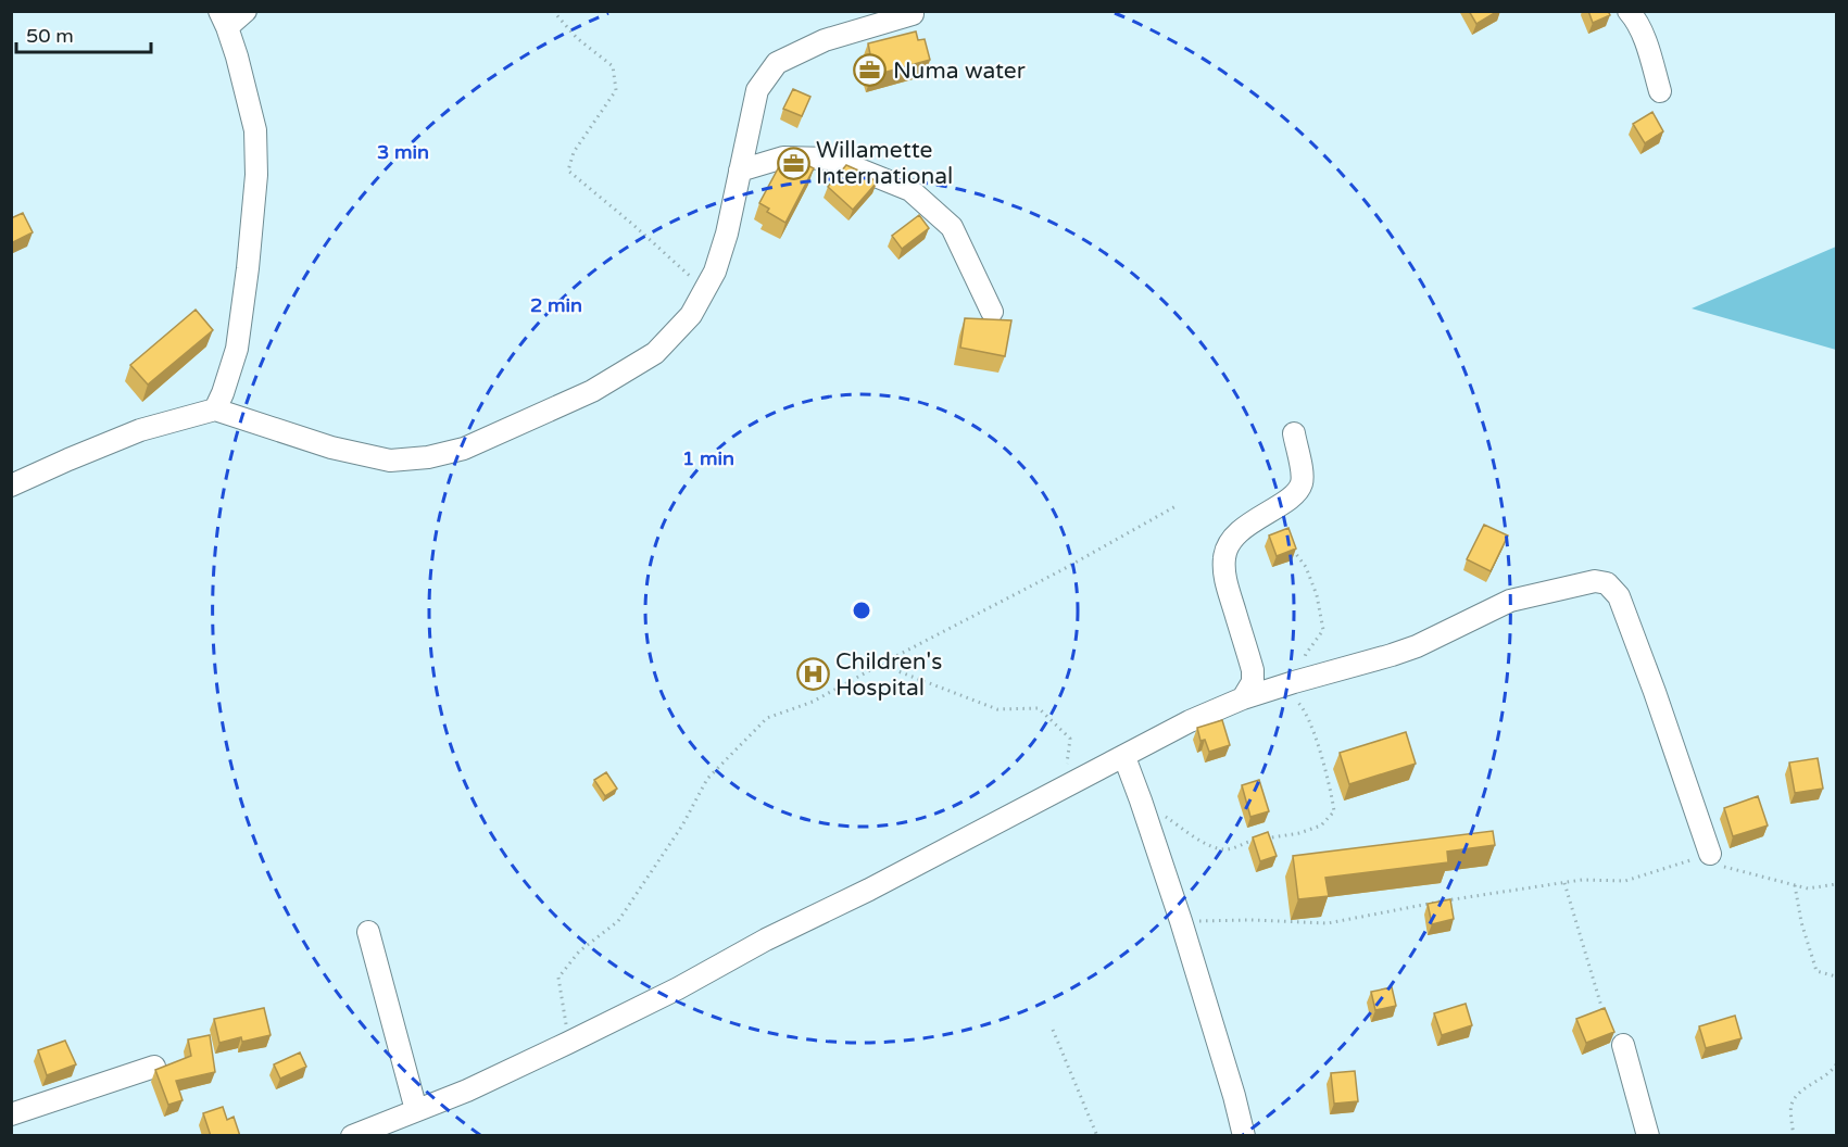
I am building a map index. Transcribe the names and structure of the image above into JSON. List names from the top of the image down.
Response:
{
  "places": {
    "office": ["Numa water", "Willamette International"],
    "hospital": ["Children's Hospital"]
  },
  "scale_bar": "50 m",
  "rings": ["3 min", "2 min", "1 min"]
}
